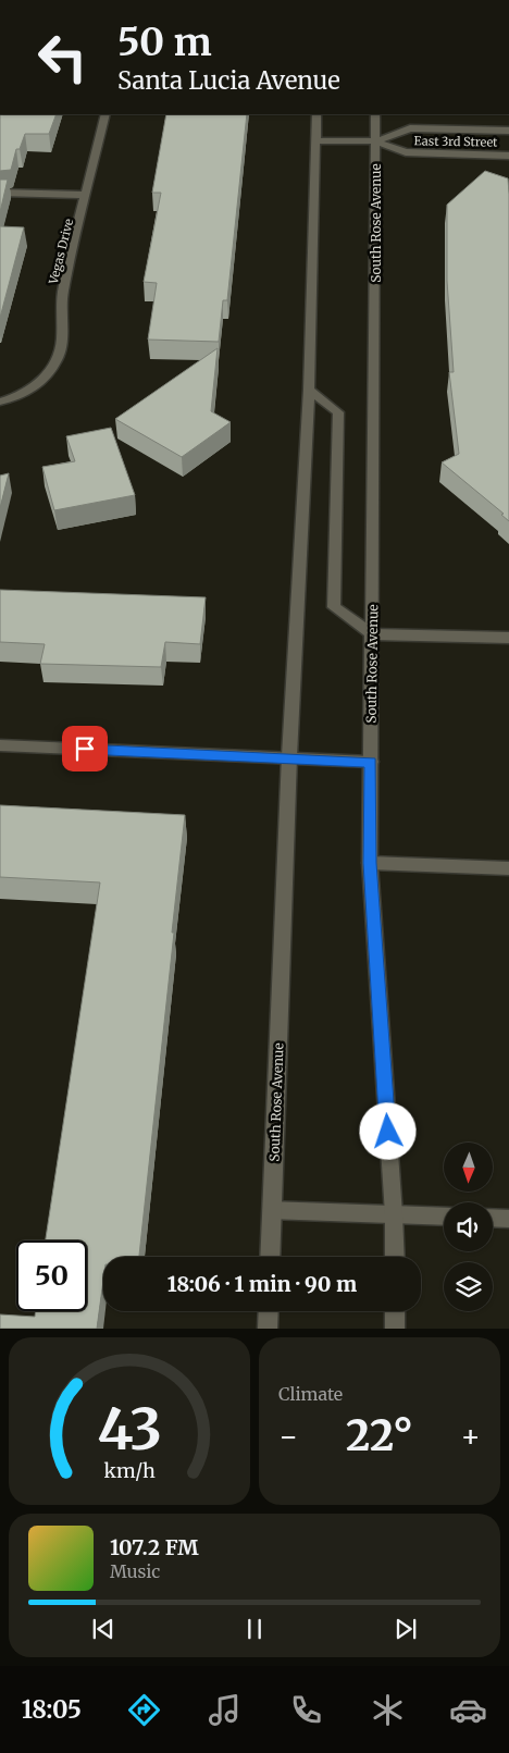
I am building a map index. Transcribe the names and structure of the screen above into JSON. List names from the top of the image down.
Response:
{
  "streets": {
    "main road": ["East 3rd Street", "South Rose Avenue", "Vegas Drive"]
  },
  "crossings": [
    ["East 3rd Street", "South Rose Avenue"]
  ],
  "north": "bottom",
  "page": {
    "turn": ["50 m", "Santa Lucia Avenue"],
    "limit": "50",
    "trip": "18:06 · 1 min · 90 m",
    "tile": "Climate",
    "heat": ["−", "22°", "+"],
    "song": ["107.2 FM", "Music"],
    "tabs": "18:05",
    "gauge": ["43", "km/h"]
  }
}
